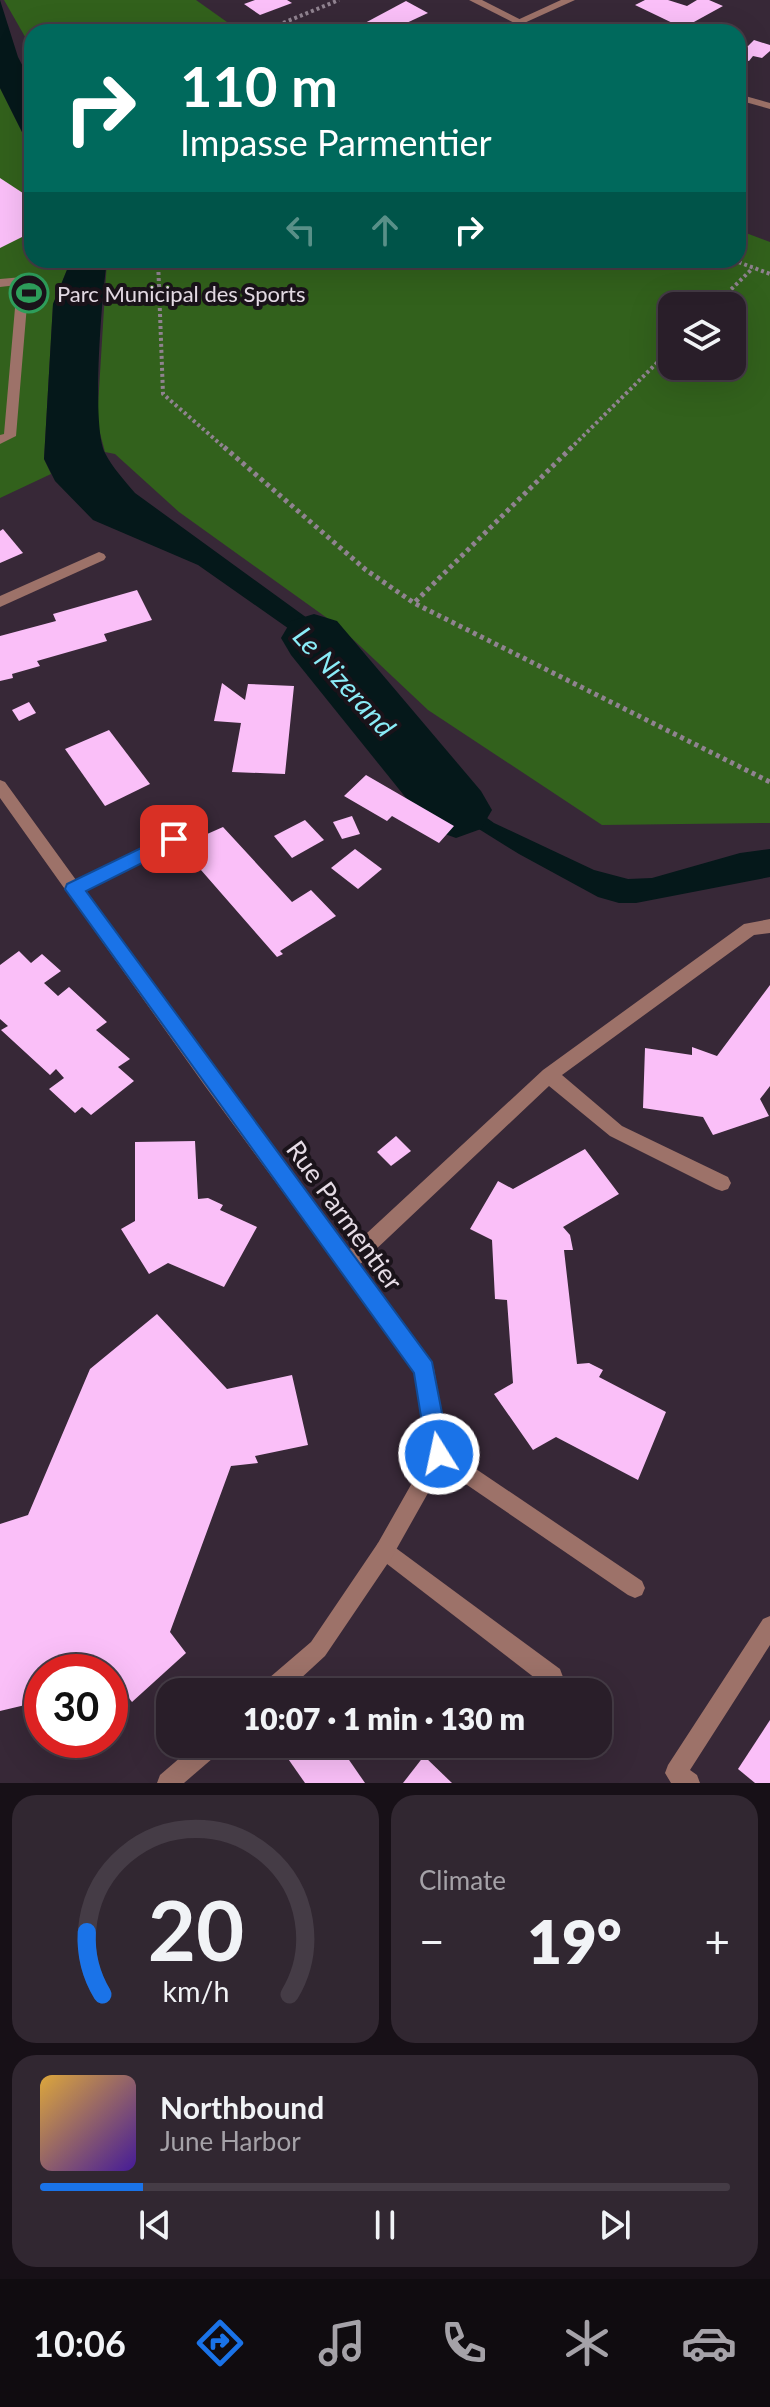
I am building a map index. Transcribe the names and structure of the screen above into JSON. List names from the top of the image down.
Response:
{
  "streets": {
    "street": ["Rue Parmentier"]
  },
  "water": ["Le Nizerand"],
  "places": {
    "sports": ["Parc Municipal des Sports"]
  },
  "page": {
    "turn": ["110 m", "Impasse Parmentier"],
    "limit": "30",
    "trip": "10:07 · 1 min · 130 m",
    "tile": "Climate",
    "heat": ["−", "19°", "+"],
    "song": ["Northbound", "June Harbor"],
    "tabs": "10:06",
    "gauge": ["20", "km/h"]
  }
}
